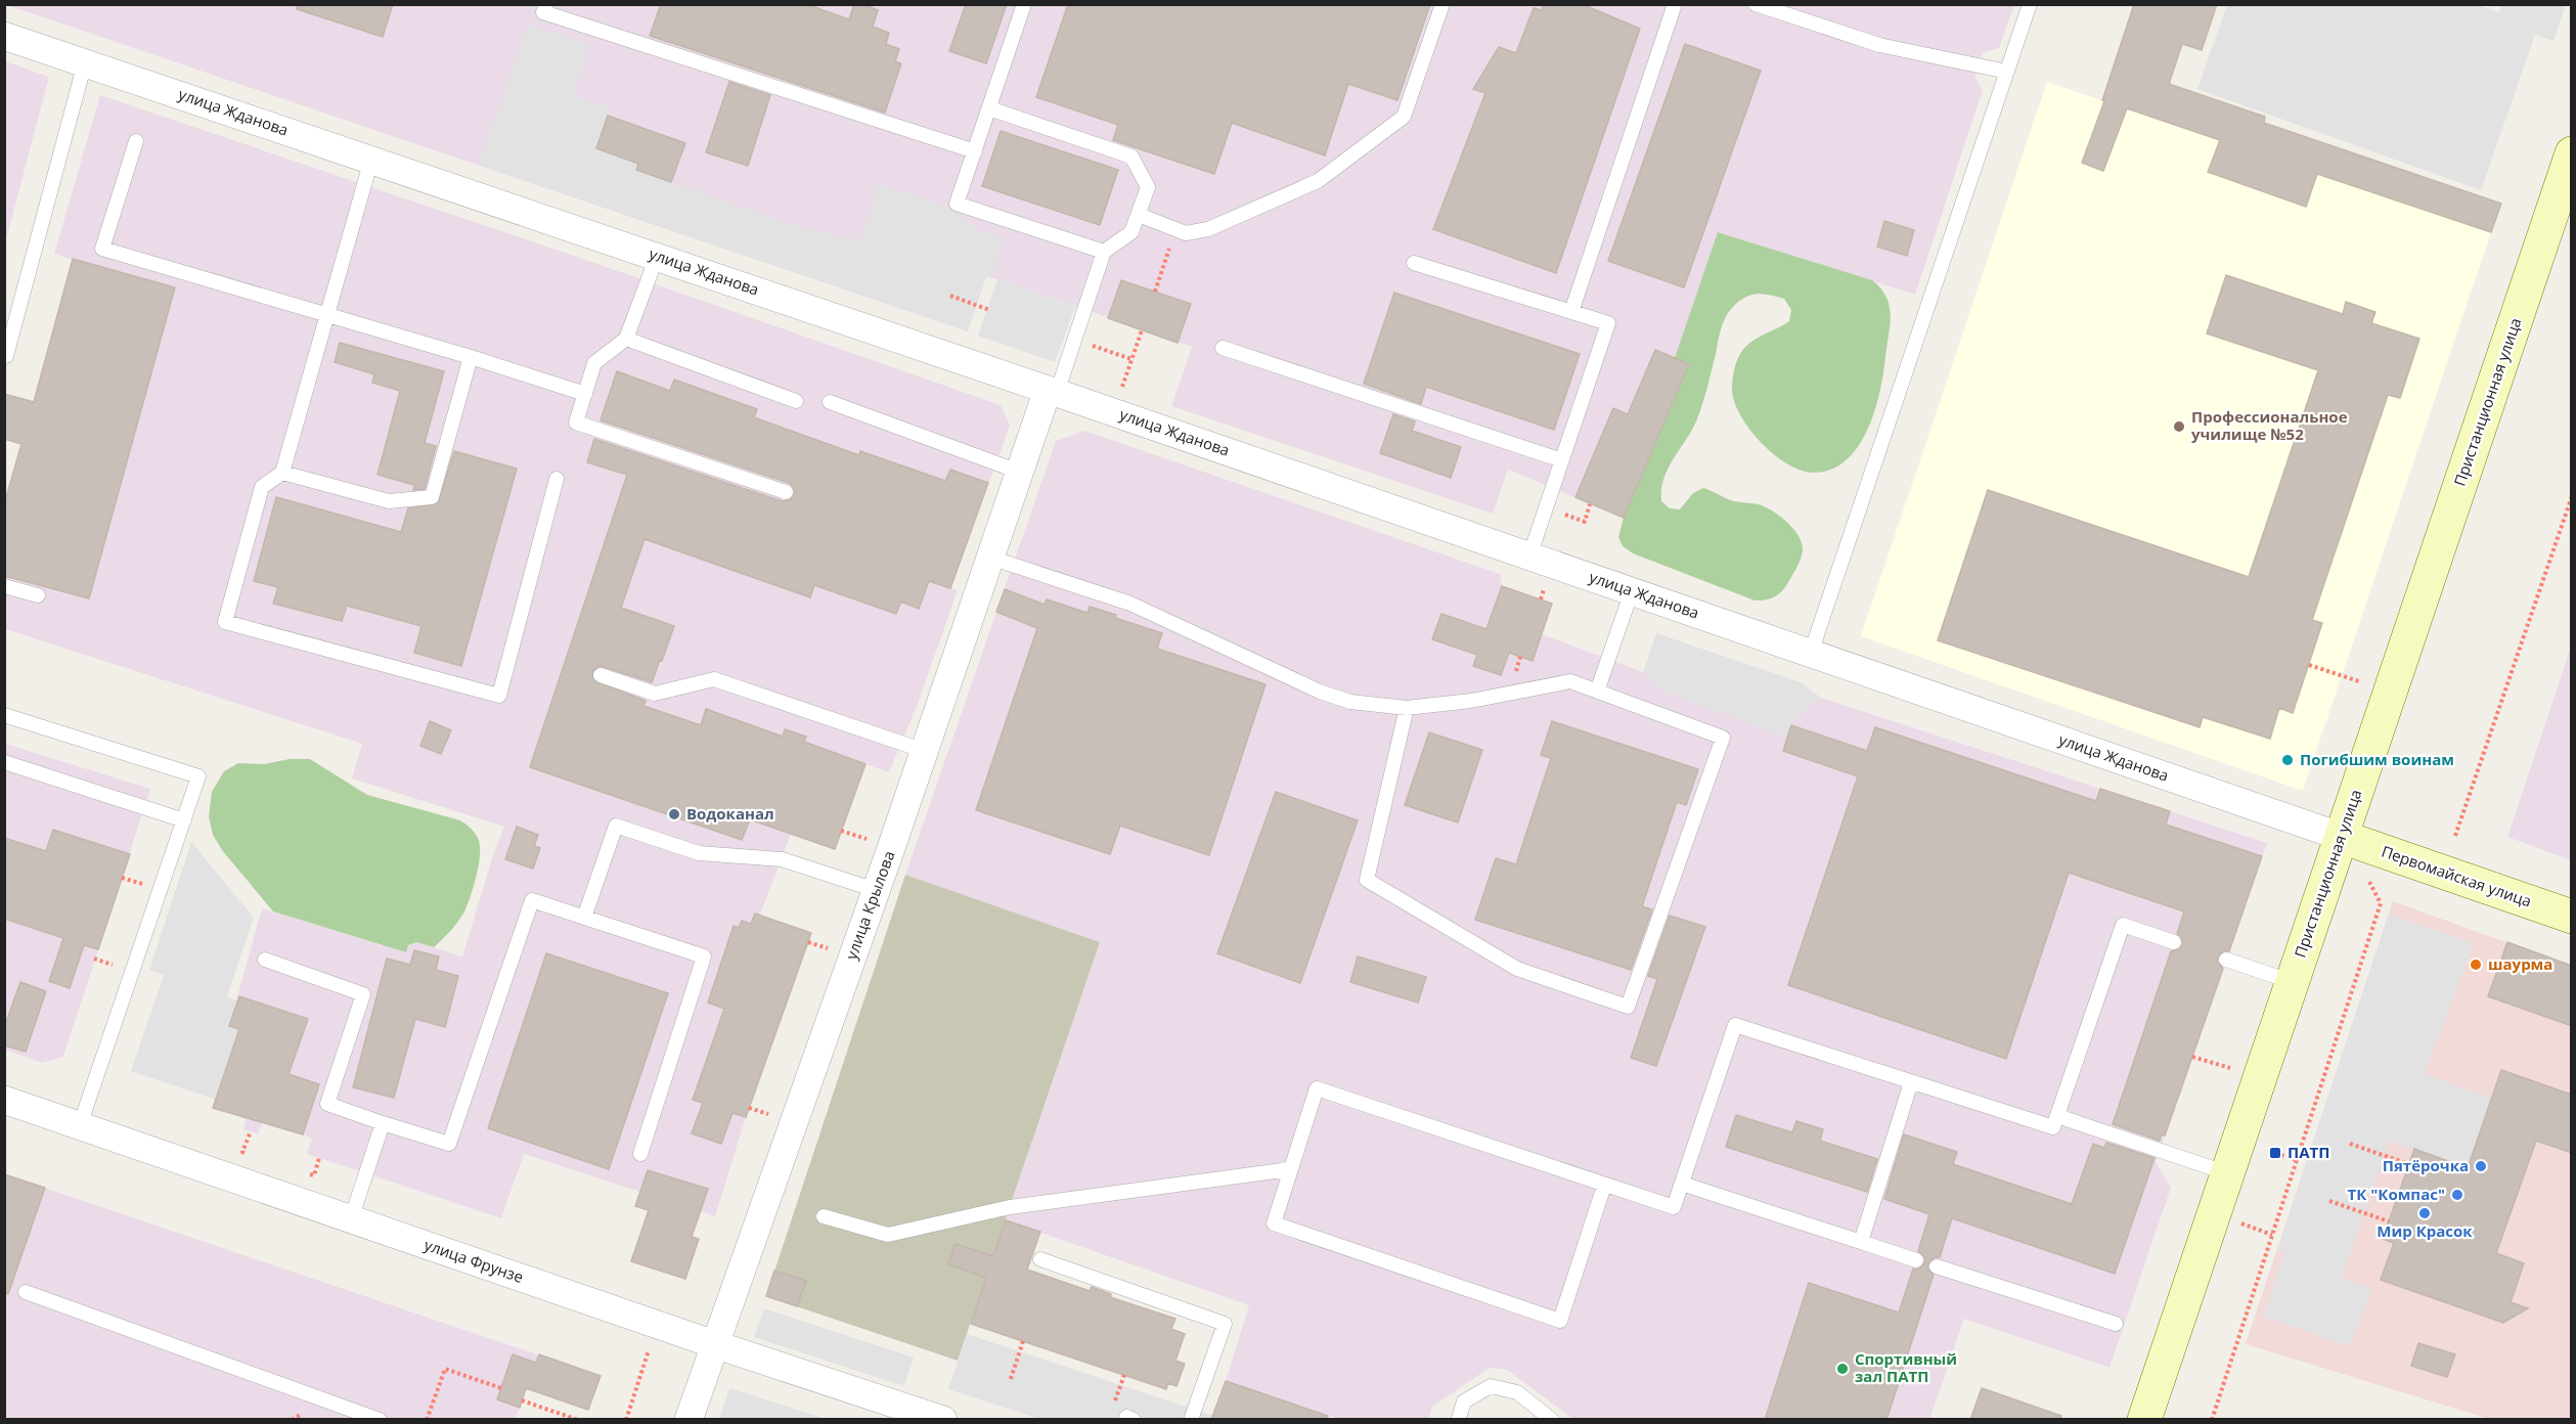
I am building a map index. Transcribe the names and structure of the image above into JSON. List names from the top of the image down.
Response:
{
  "streets": {
    "main road": ["Пристанционная улица", "Первомайская улица"],
    "street": ["улица Жданова", "улица Крылова", "улица Фрунзе"]
  },
  "crossings": [
    ["улица Жданова", "Пристанционная улица"],
    ["улица Жданова", "Первомайская улица"],
    ["улица Жданова", "улица Крылова"],
    ["Пристанционная улица", "Первомайская улица"],
    ["улица Крылова", "улица Фрунзе"]
  ],
  "places": {
    "other": [
      "Профессиональное училище №52",
      "Погибшим воинам",
      "Водоканал",
      "шаурма",
      "Пятёрочка",
      "ТК \"Компас\"",
      "Мир Красок",
      "Спортивный зал ПАТП"
    ],
    "transit": ["ПАТП"]
  }
}
